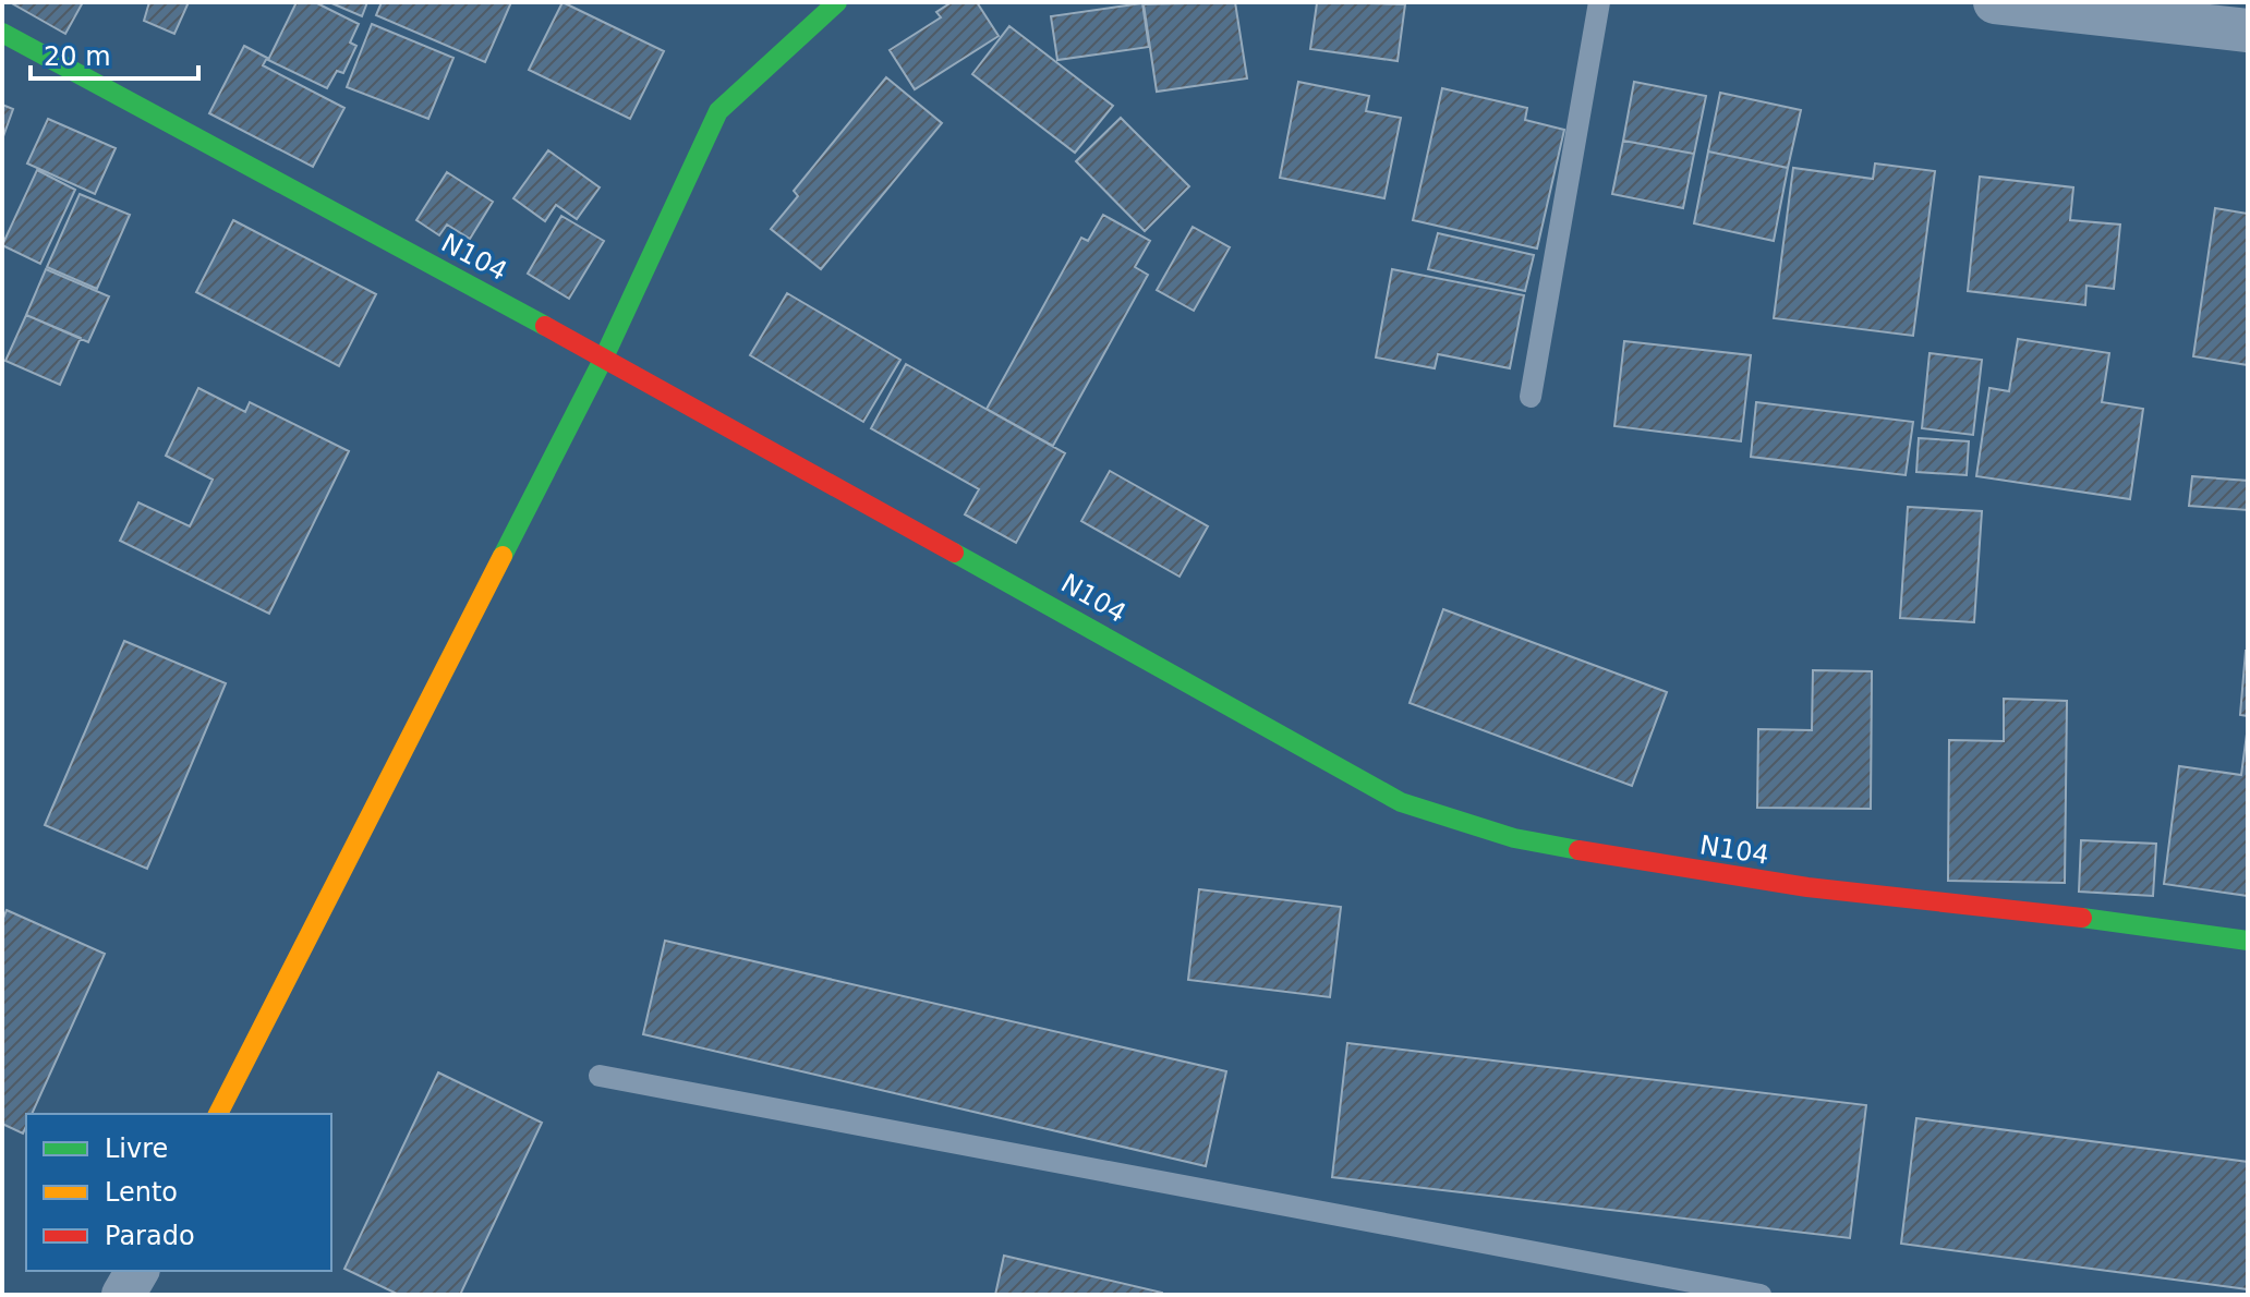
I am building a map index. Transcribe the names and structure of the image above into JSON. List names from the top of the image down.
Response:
{
  "streets": {
    "street": ["N104"]
  },
  "legend": ["Livre", "Lento", "Parado"],
  "scale_bar": "20 m"
}
